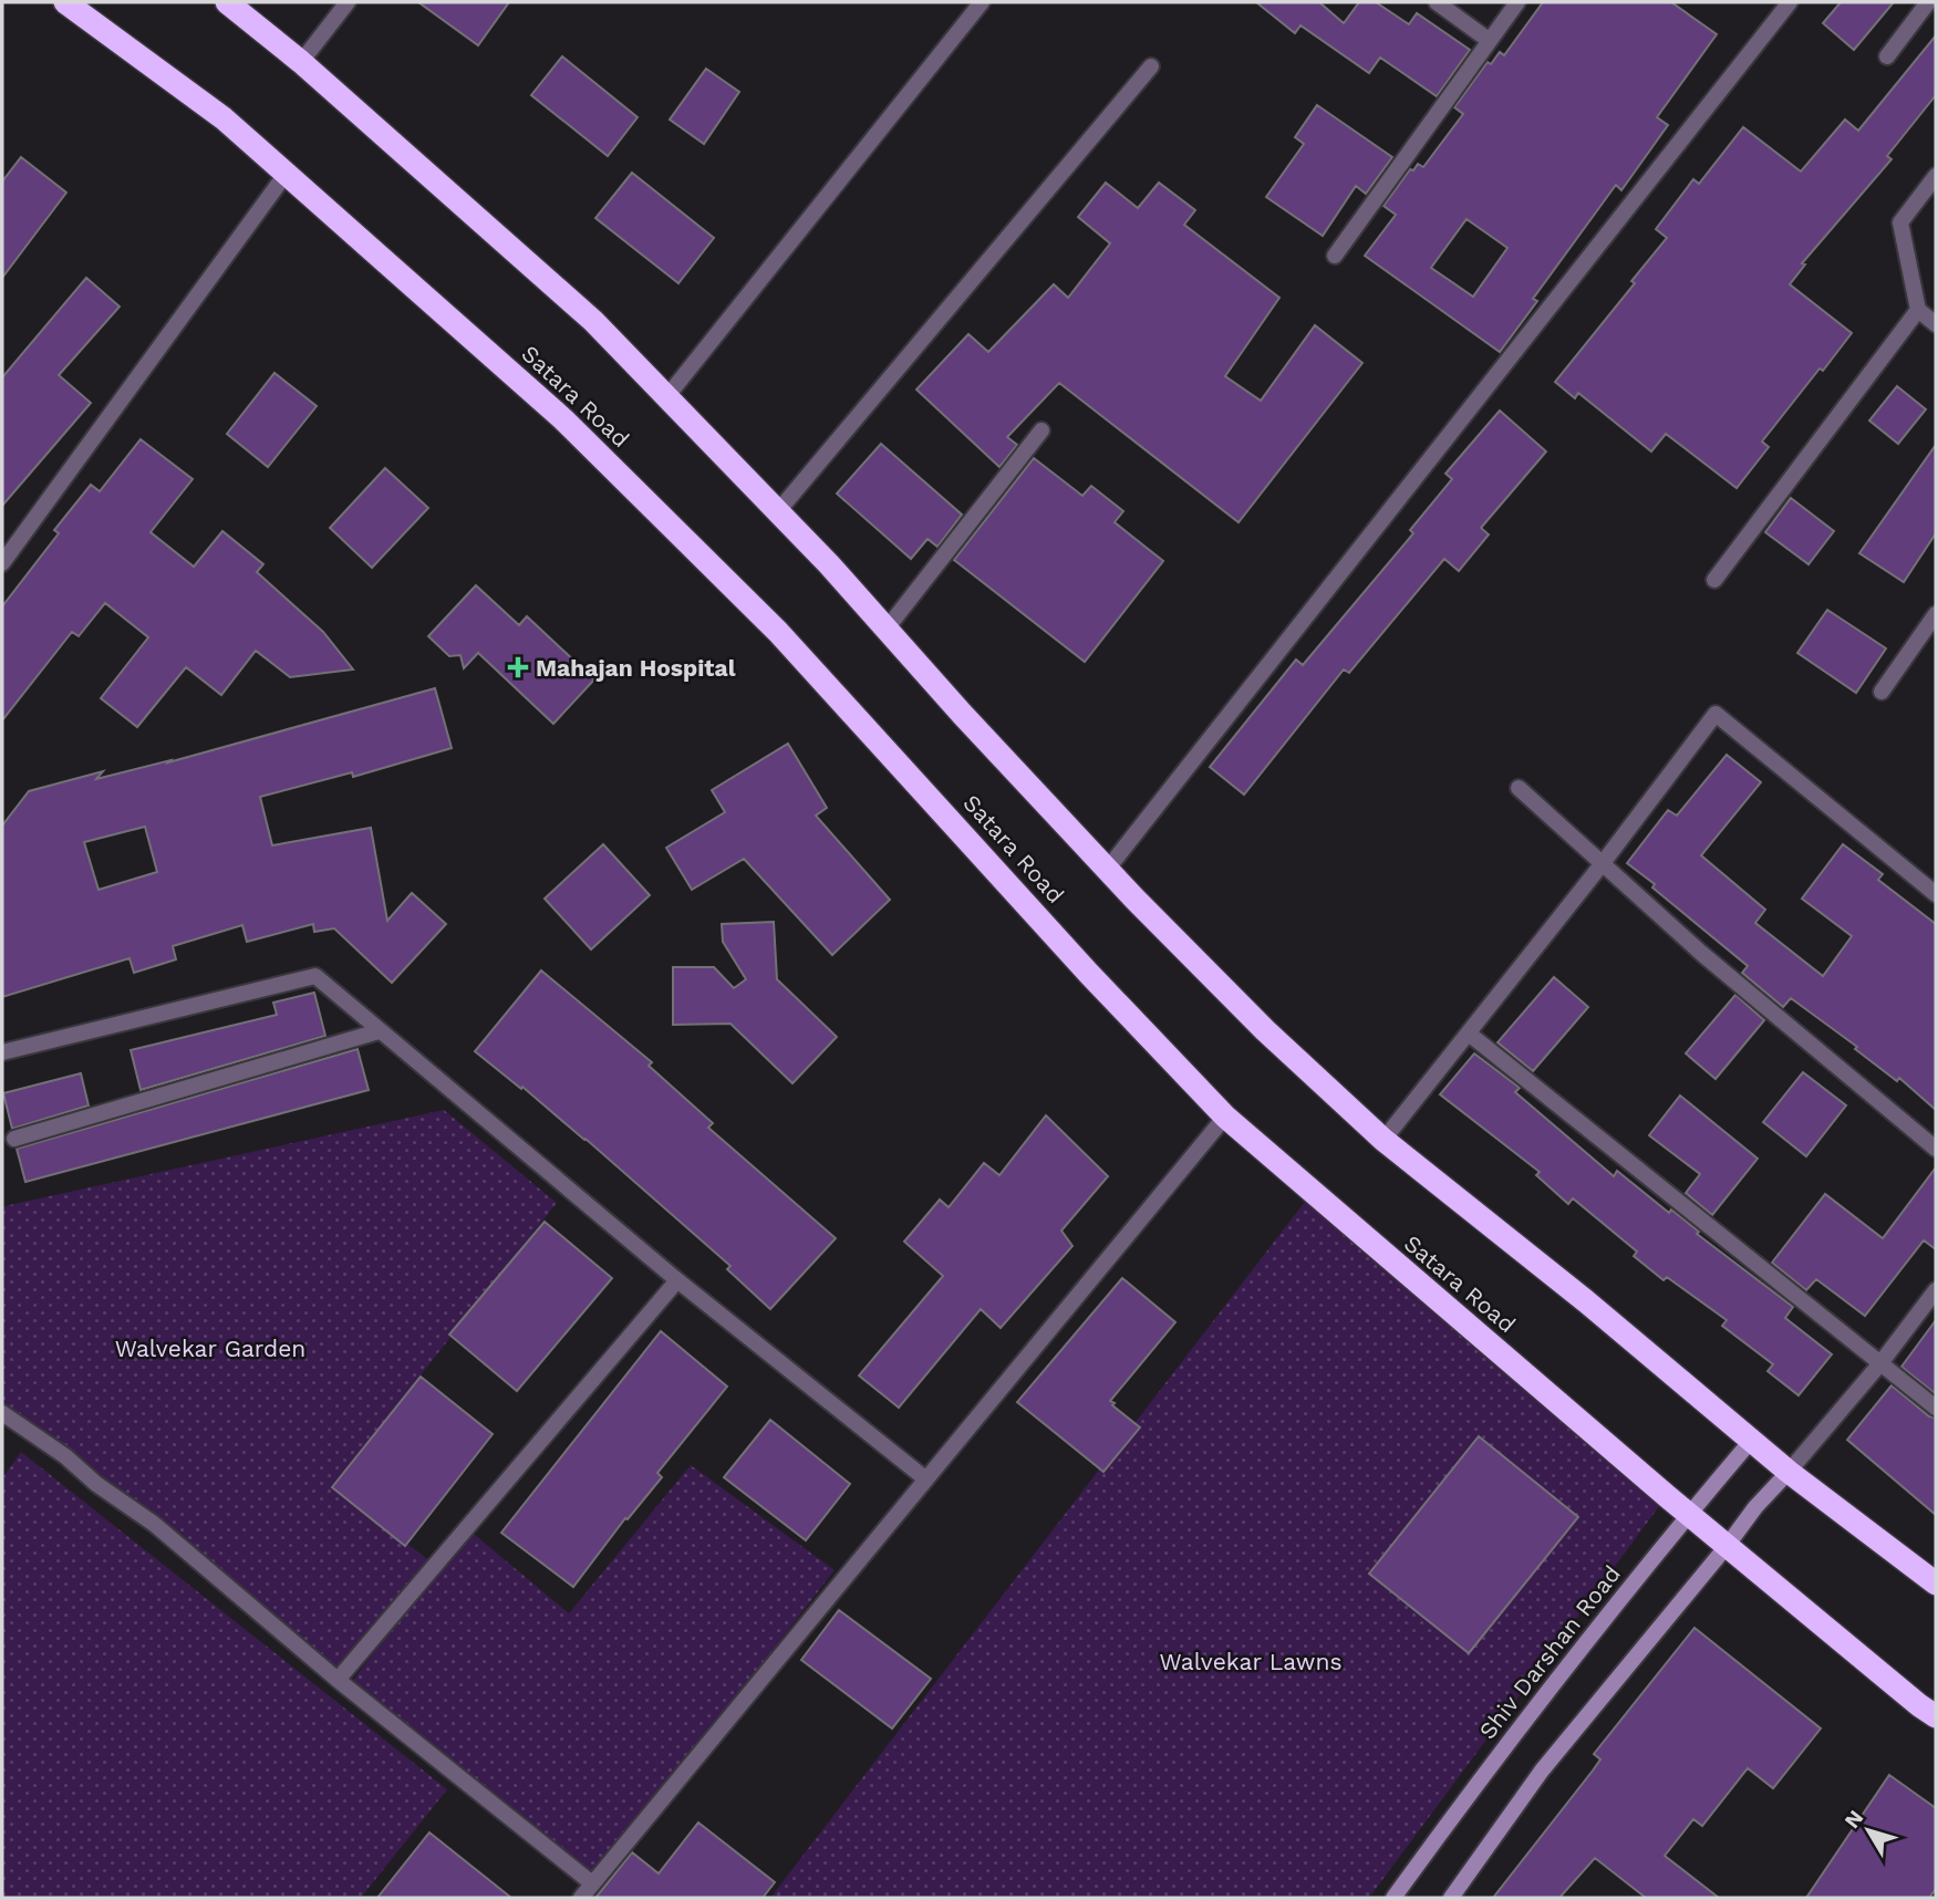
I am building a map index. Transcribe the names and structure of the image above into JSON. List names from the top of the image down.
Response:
{
  "streets": {
    "highway": ["Satara Road"],
    "street": ["Shiv Darshan Road"]
  },
  "crossings": [
    ["Satara Road", "Shiv Darshan Road"]
  ],
  "parks": ["Walvekar Garden", "Walvekar Lawns"],
  "places": {
    "health": ["Mahajan Hospital"]
  },
  "north": "top left"
}
